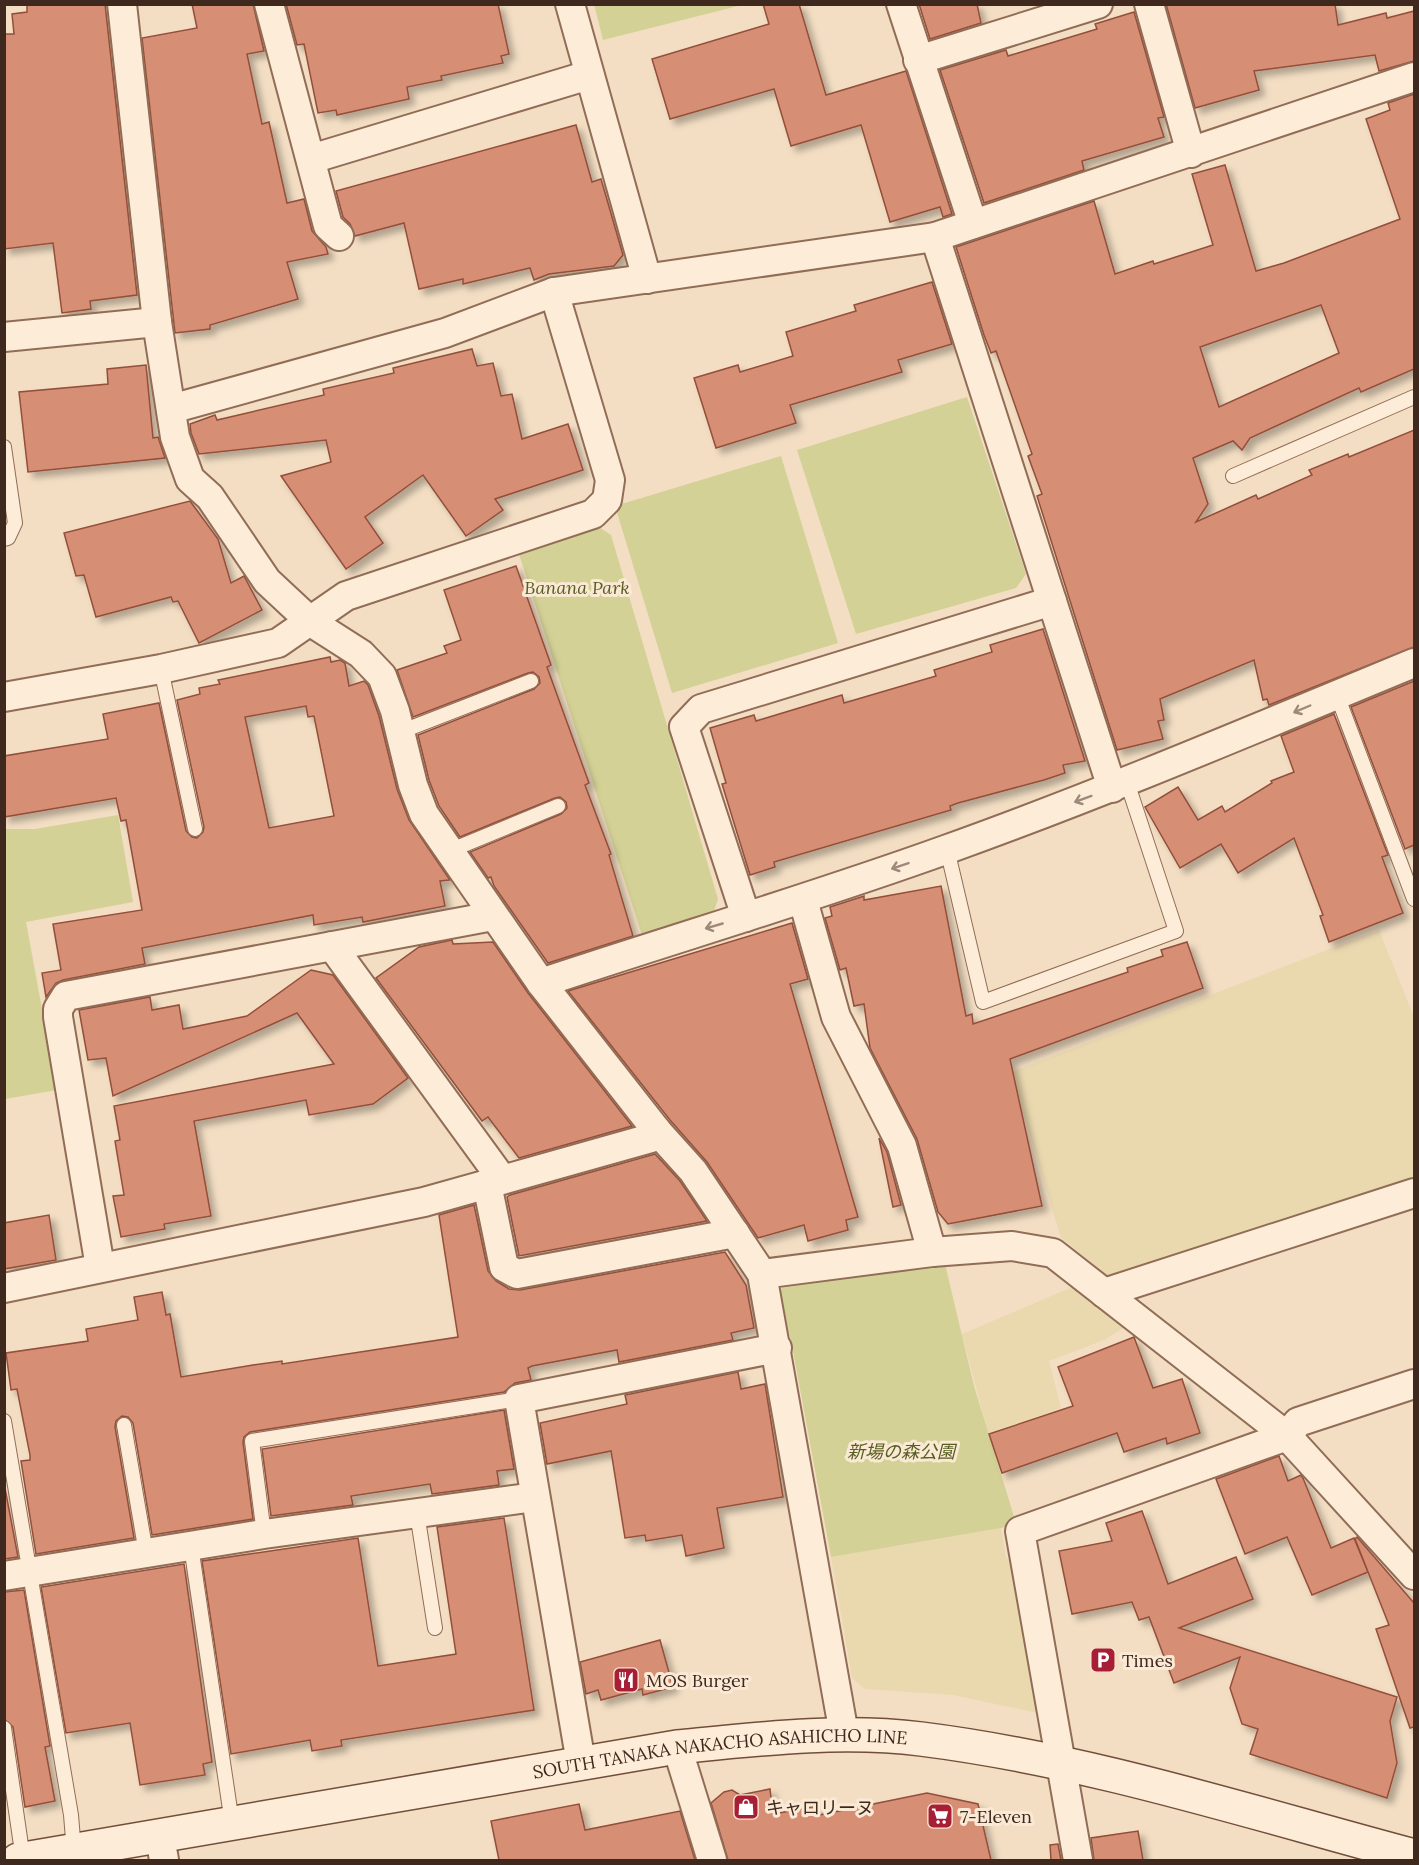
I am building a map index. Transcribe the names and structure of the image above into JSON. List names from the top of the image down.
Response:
{
  "streets": {
    "main road": ["SOUTH TANAKA NAKACHO ASAHICHO LINE"]
  },
  "parks": ["Banana Park", "新場の森公園"],
  "places": {
    "parking": ["Times"],
    "restaurant": ["MOS Burger"],
    "shop": ["キャロリーヌ"],
    "supermarket": ["7-Eleven"]
  }
}
